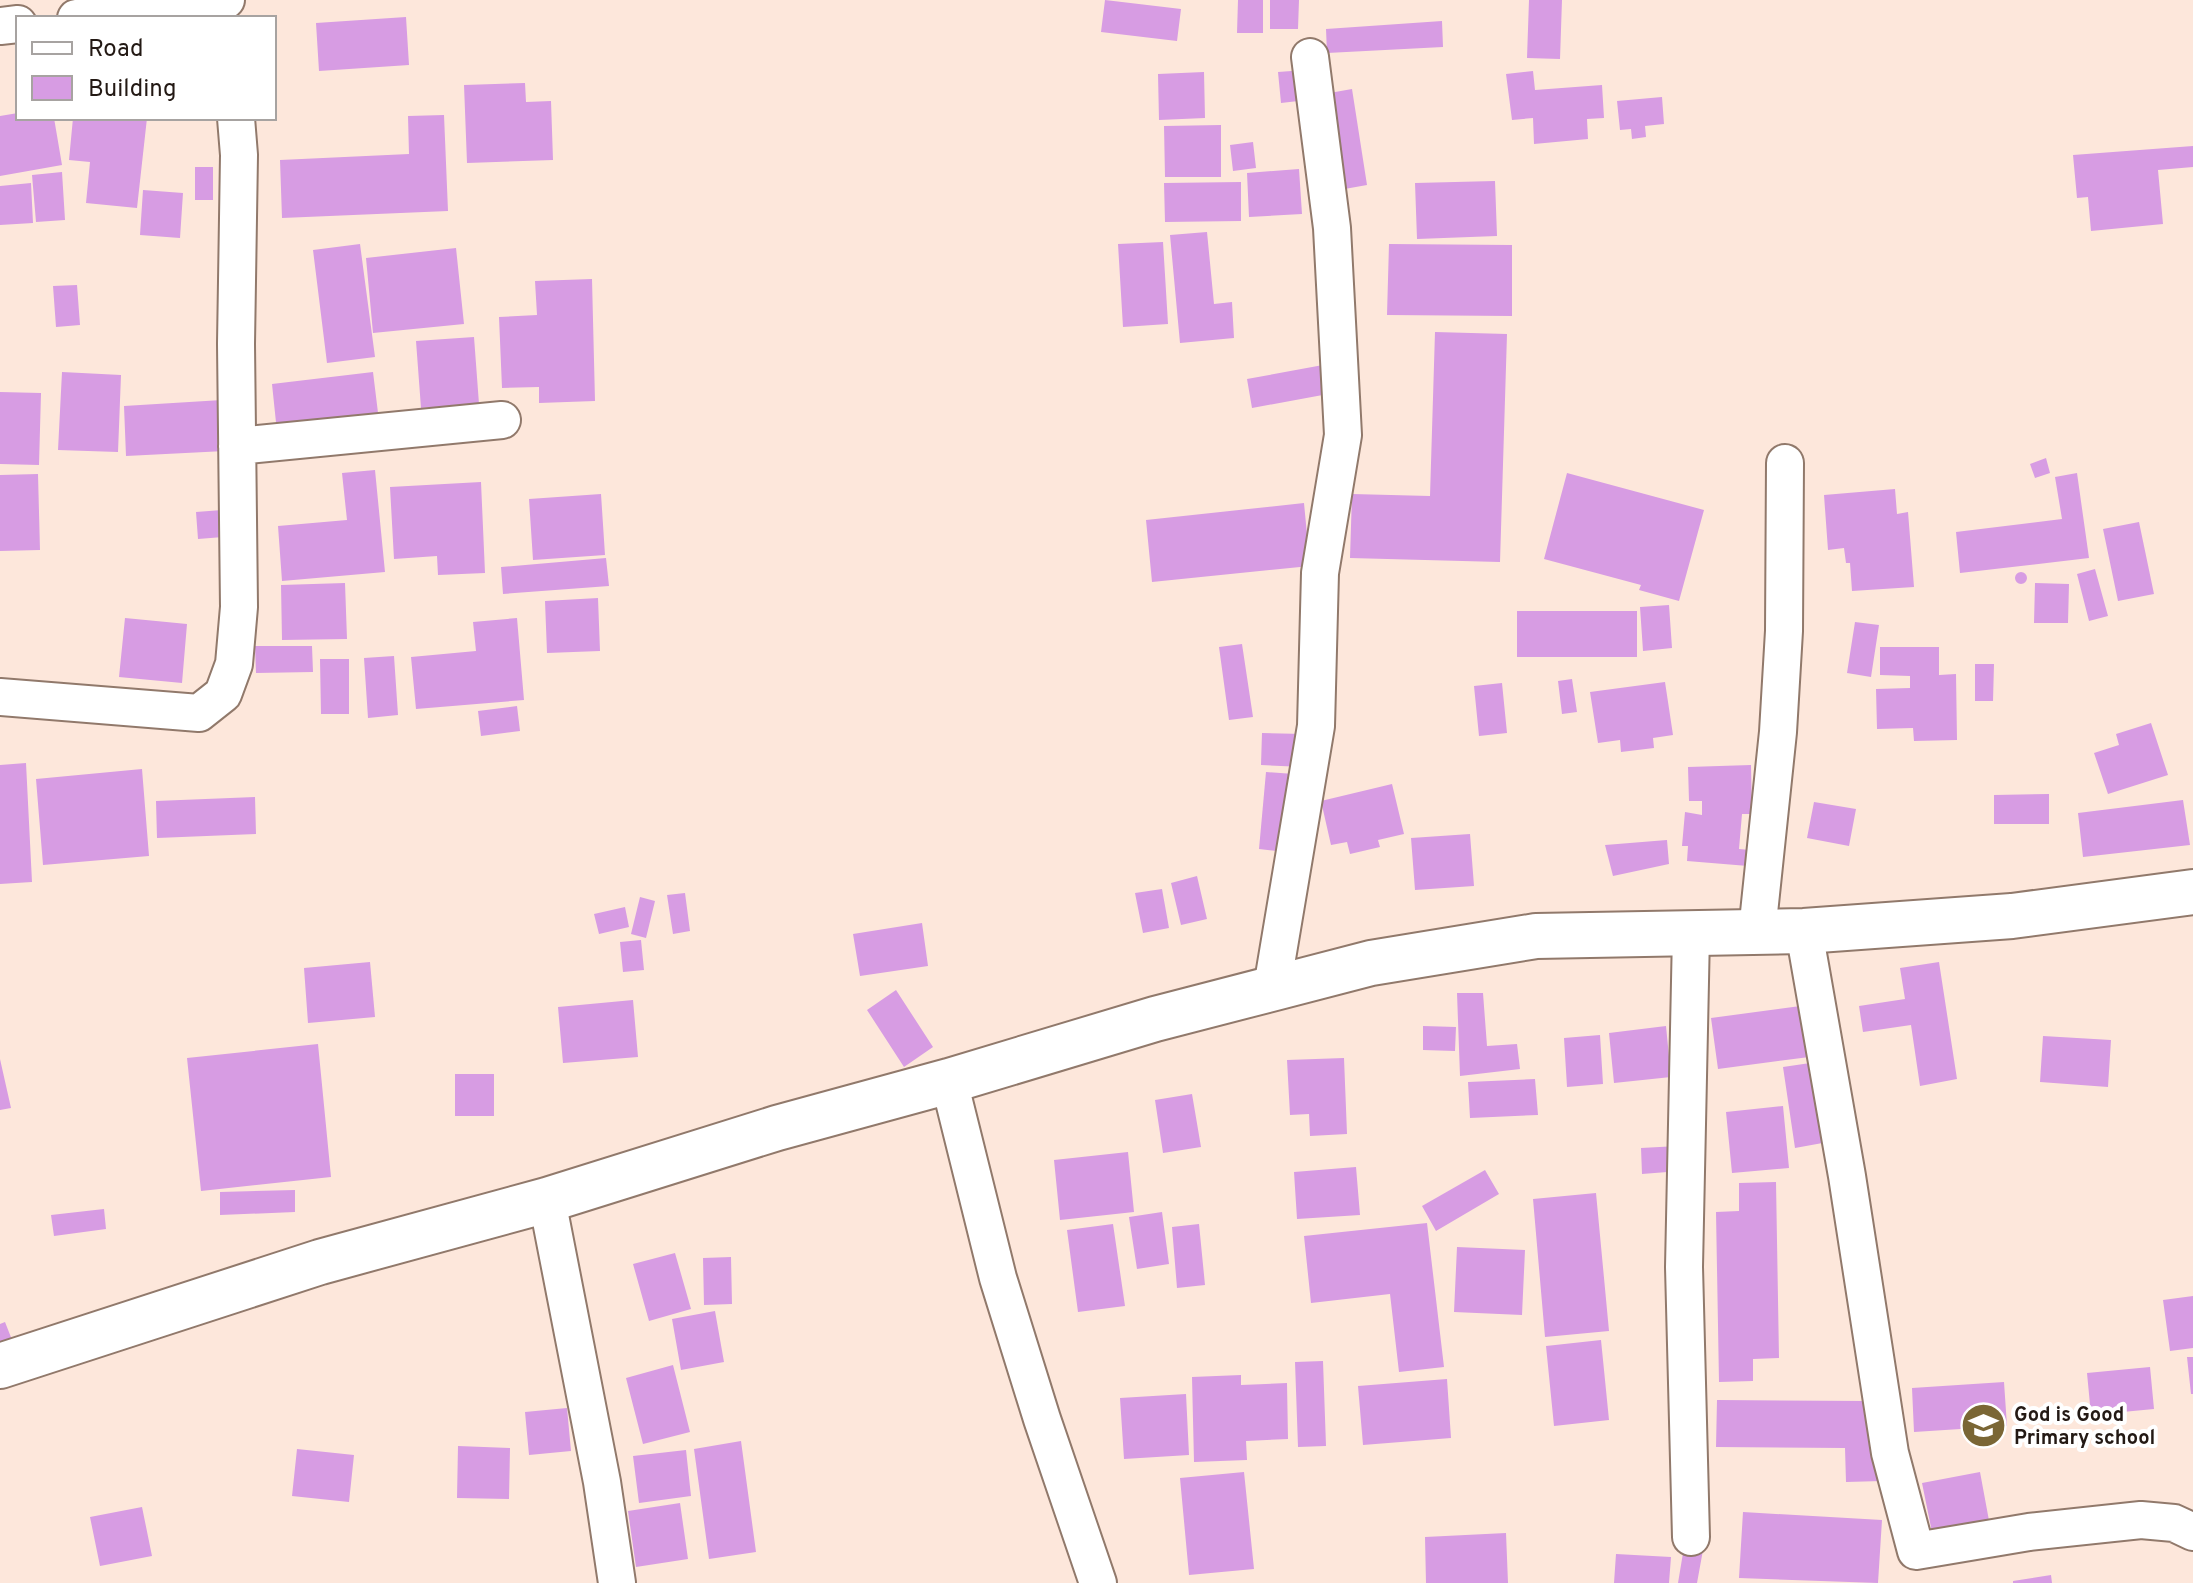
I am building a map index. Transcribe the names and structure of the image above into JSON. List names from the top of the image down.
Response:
{
  "places": {
    "school or university": ["God is Good Primary school"]
  },
  "legend": ["Road", "Building"]
}
